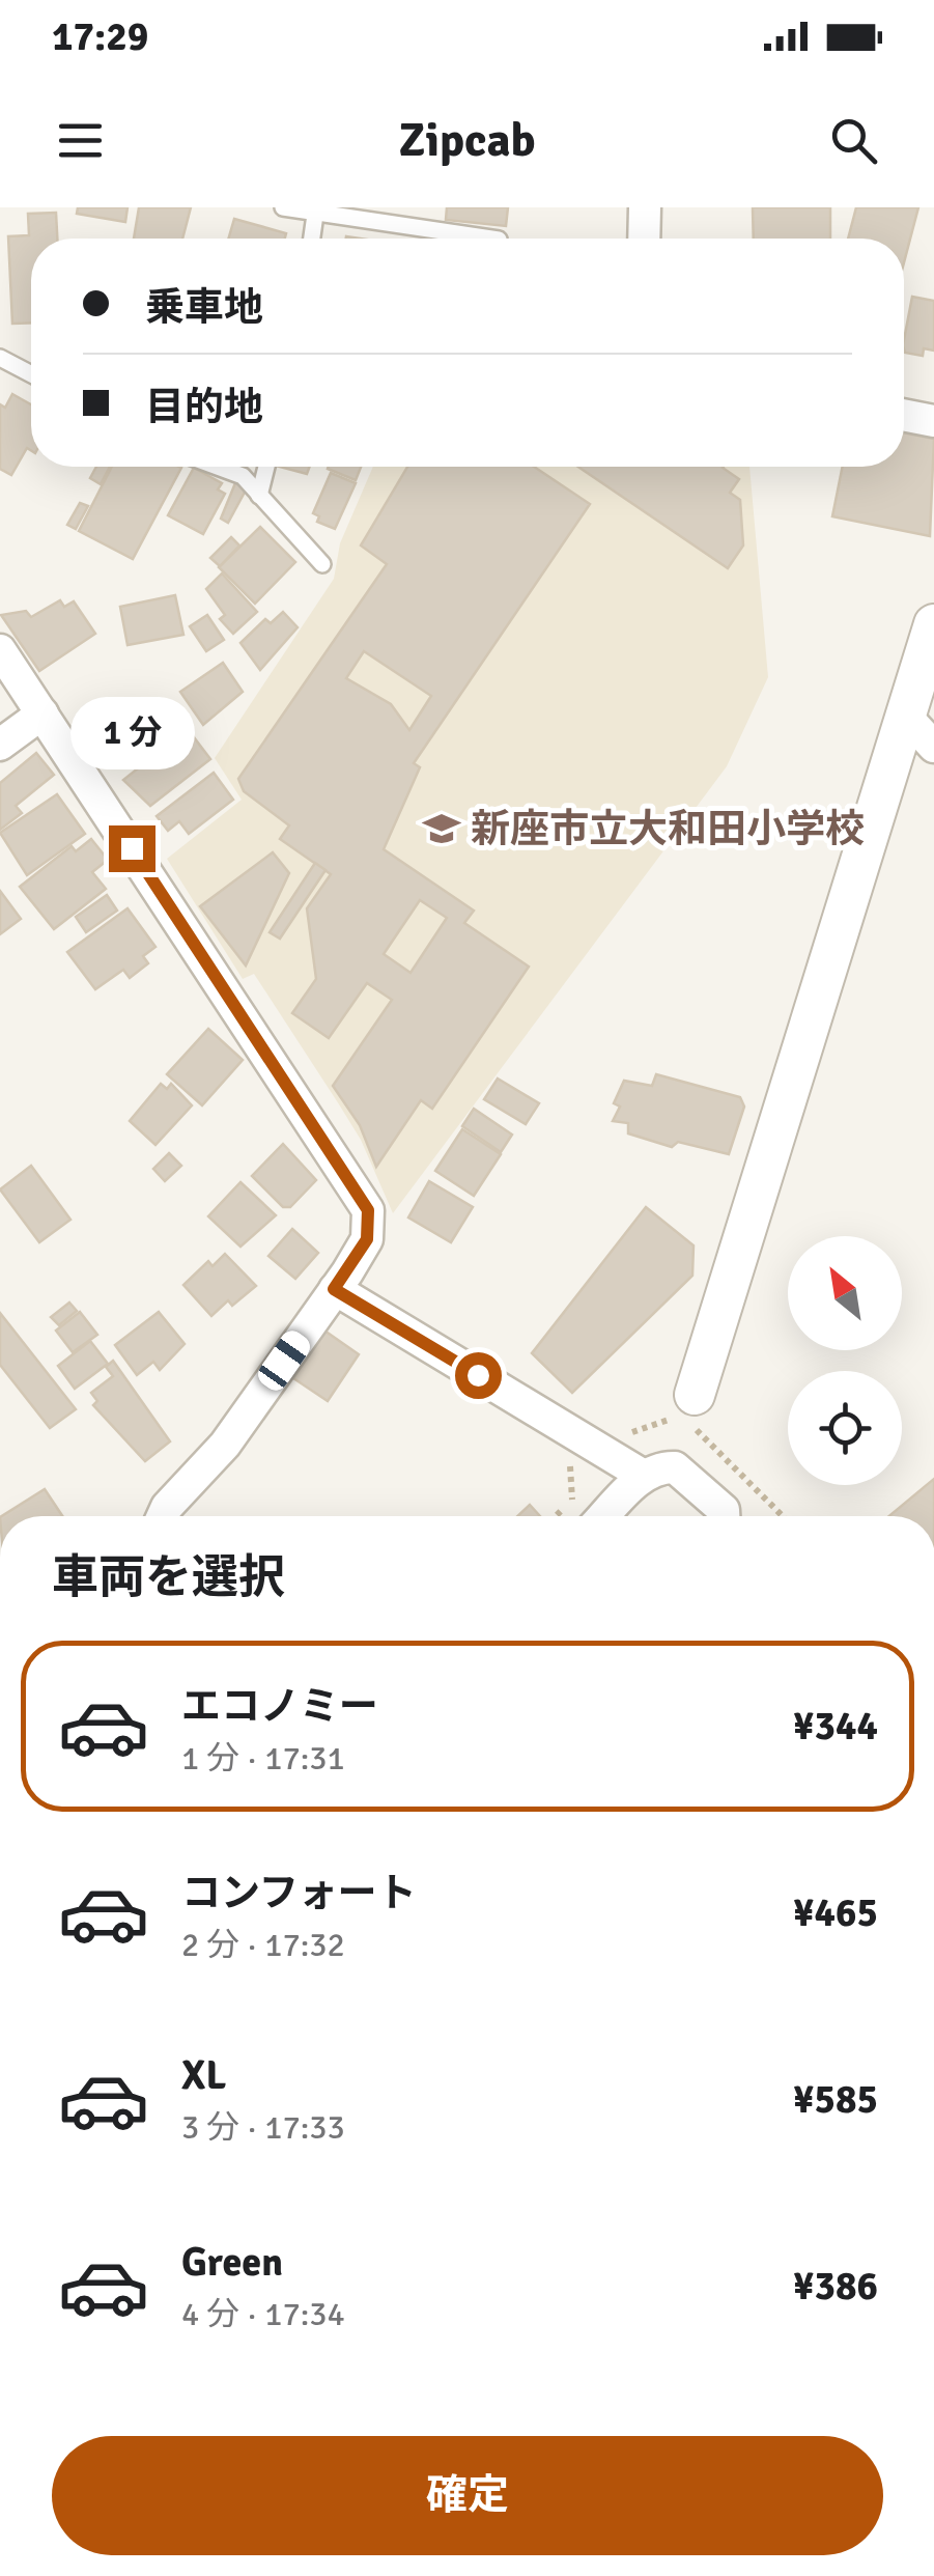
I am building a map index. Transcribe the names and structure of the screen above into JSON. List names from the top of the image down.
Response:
{
  "places": {
    "school or university": ["新座市立大和田小学校"]
  },
  "north": "top left",
  "page": {
    "status": "17:29",
    "header": "Zipcab",
    "banner": ["乗車地", "目的地"],
    "bubble": "1 分",
    "heading": "車両を選択",
    "list": [
      {
        "name": "エコノミー",
        "note": "1 分 · 17:31",
        "value": "¥344"
      },
      {
        "name": "コンフォート",
        "note": "2 分 · 17:32",
        "value": "¥465"
      },
      {
        "name": "XL",
        "note": "3 分 · 17:33",
        "value": "¥585"
      },
      {
        "name": "Green",
        "note": "4 分 · 17:34",
        "value": "¥386"
      }
    ],
    "buttons": "確定"
  }
}
